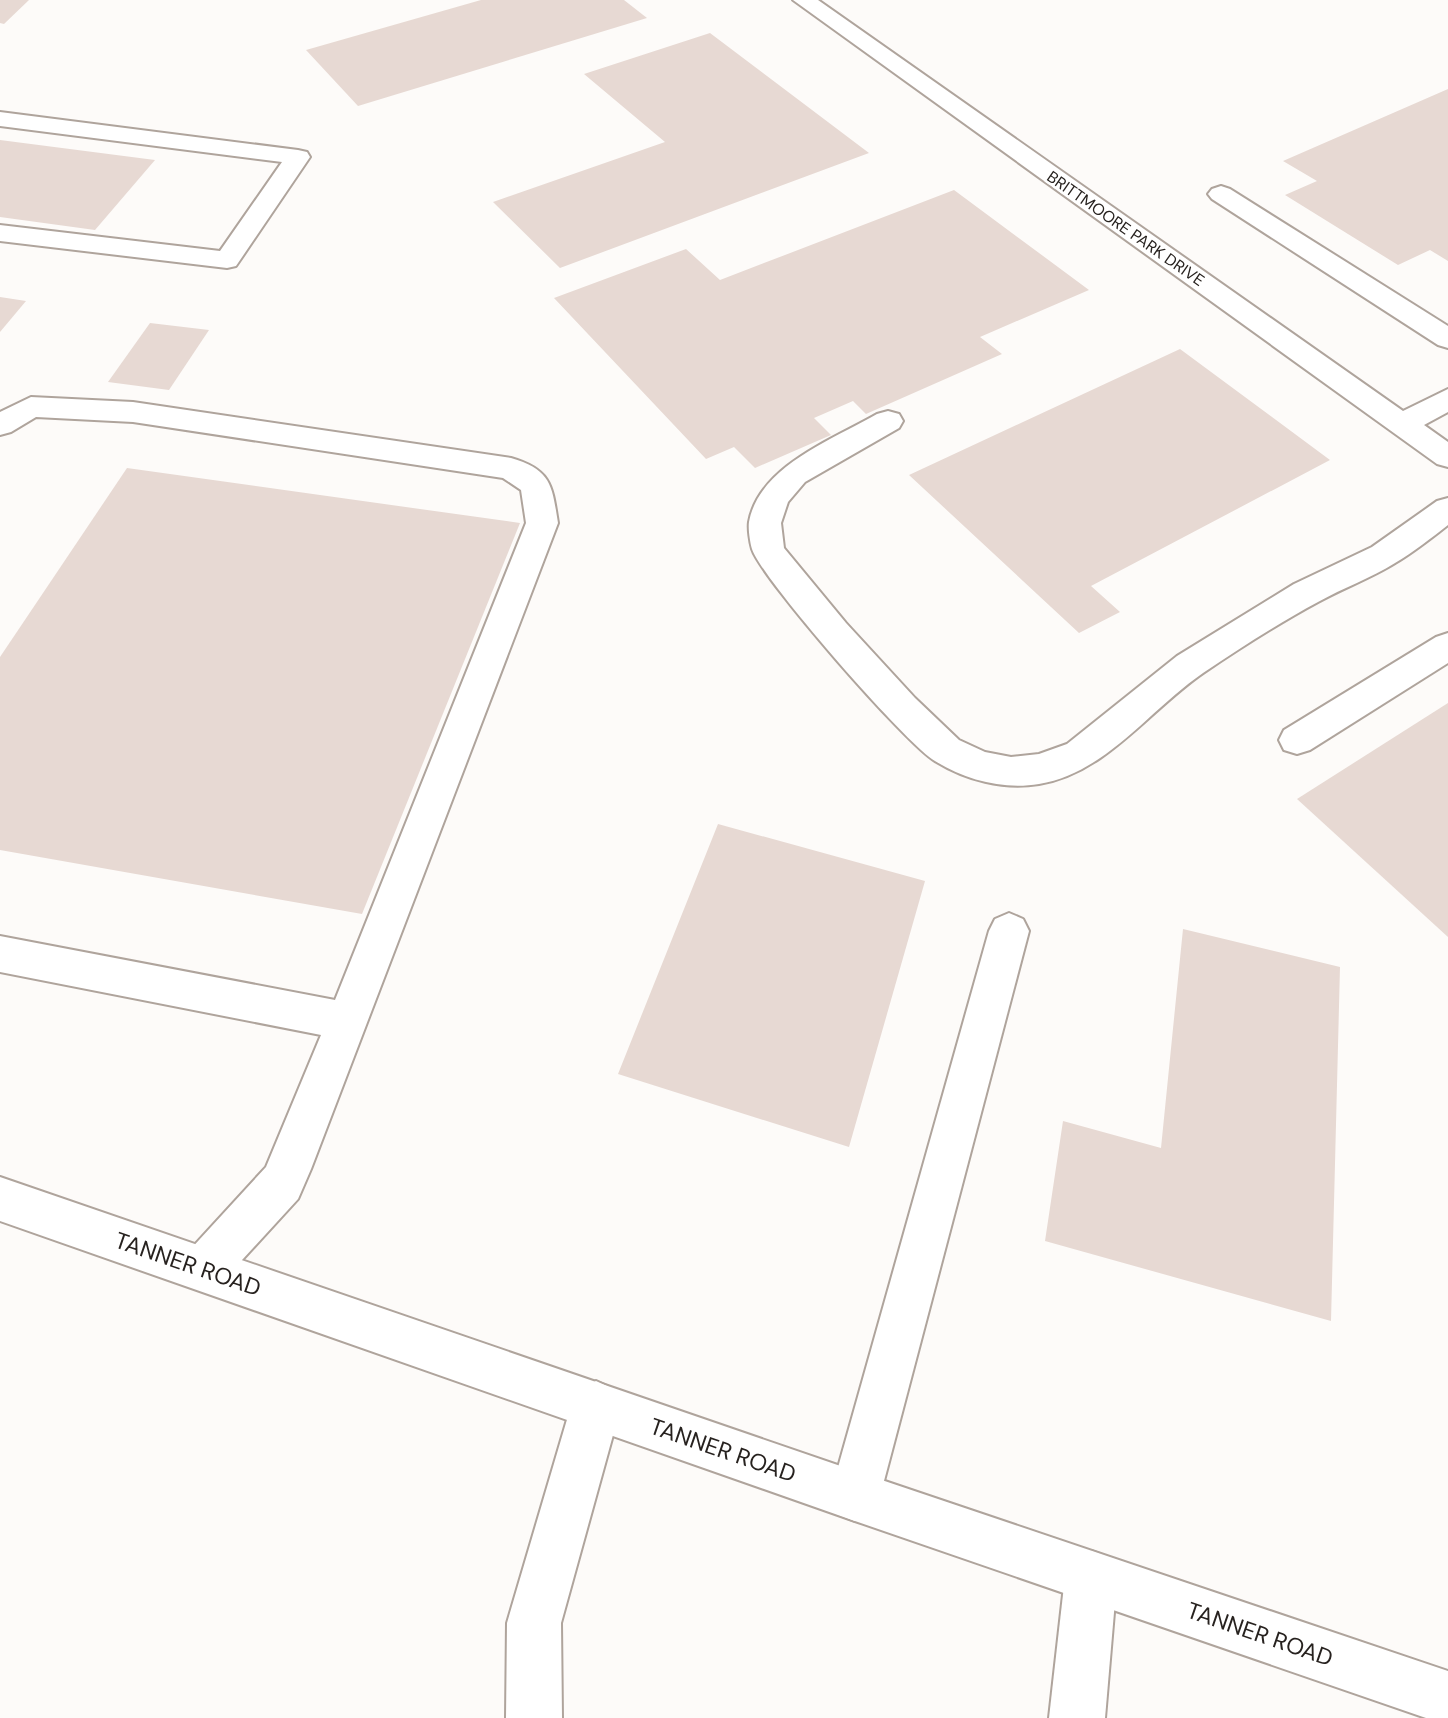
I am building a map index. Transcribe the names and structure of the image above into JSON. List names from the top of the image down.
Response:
{
  "streets": {
    "street": ["BRITTMOORE PARK DRIVE", "TANNER ROAD"]
  }
}
